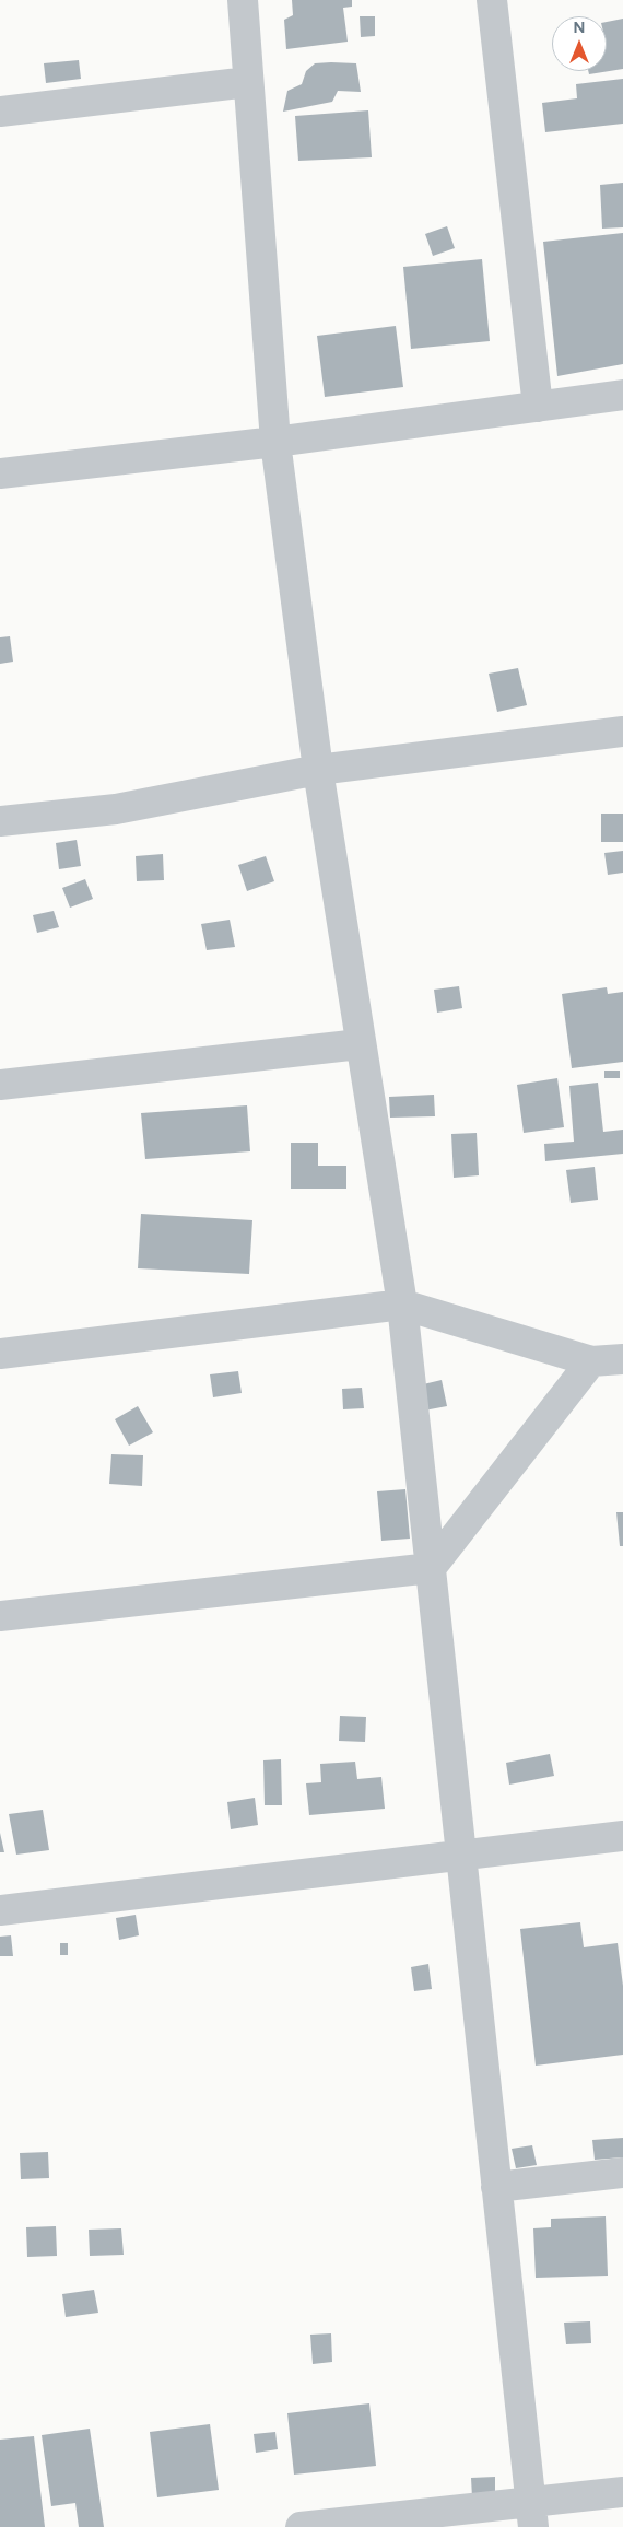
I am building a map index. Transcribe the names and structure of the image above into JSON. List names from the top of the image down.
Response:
{
  "north": "top"
}
